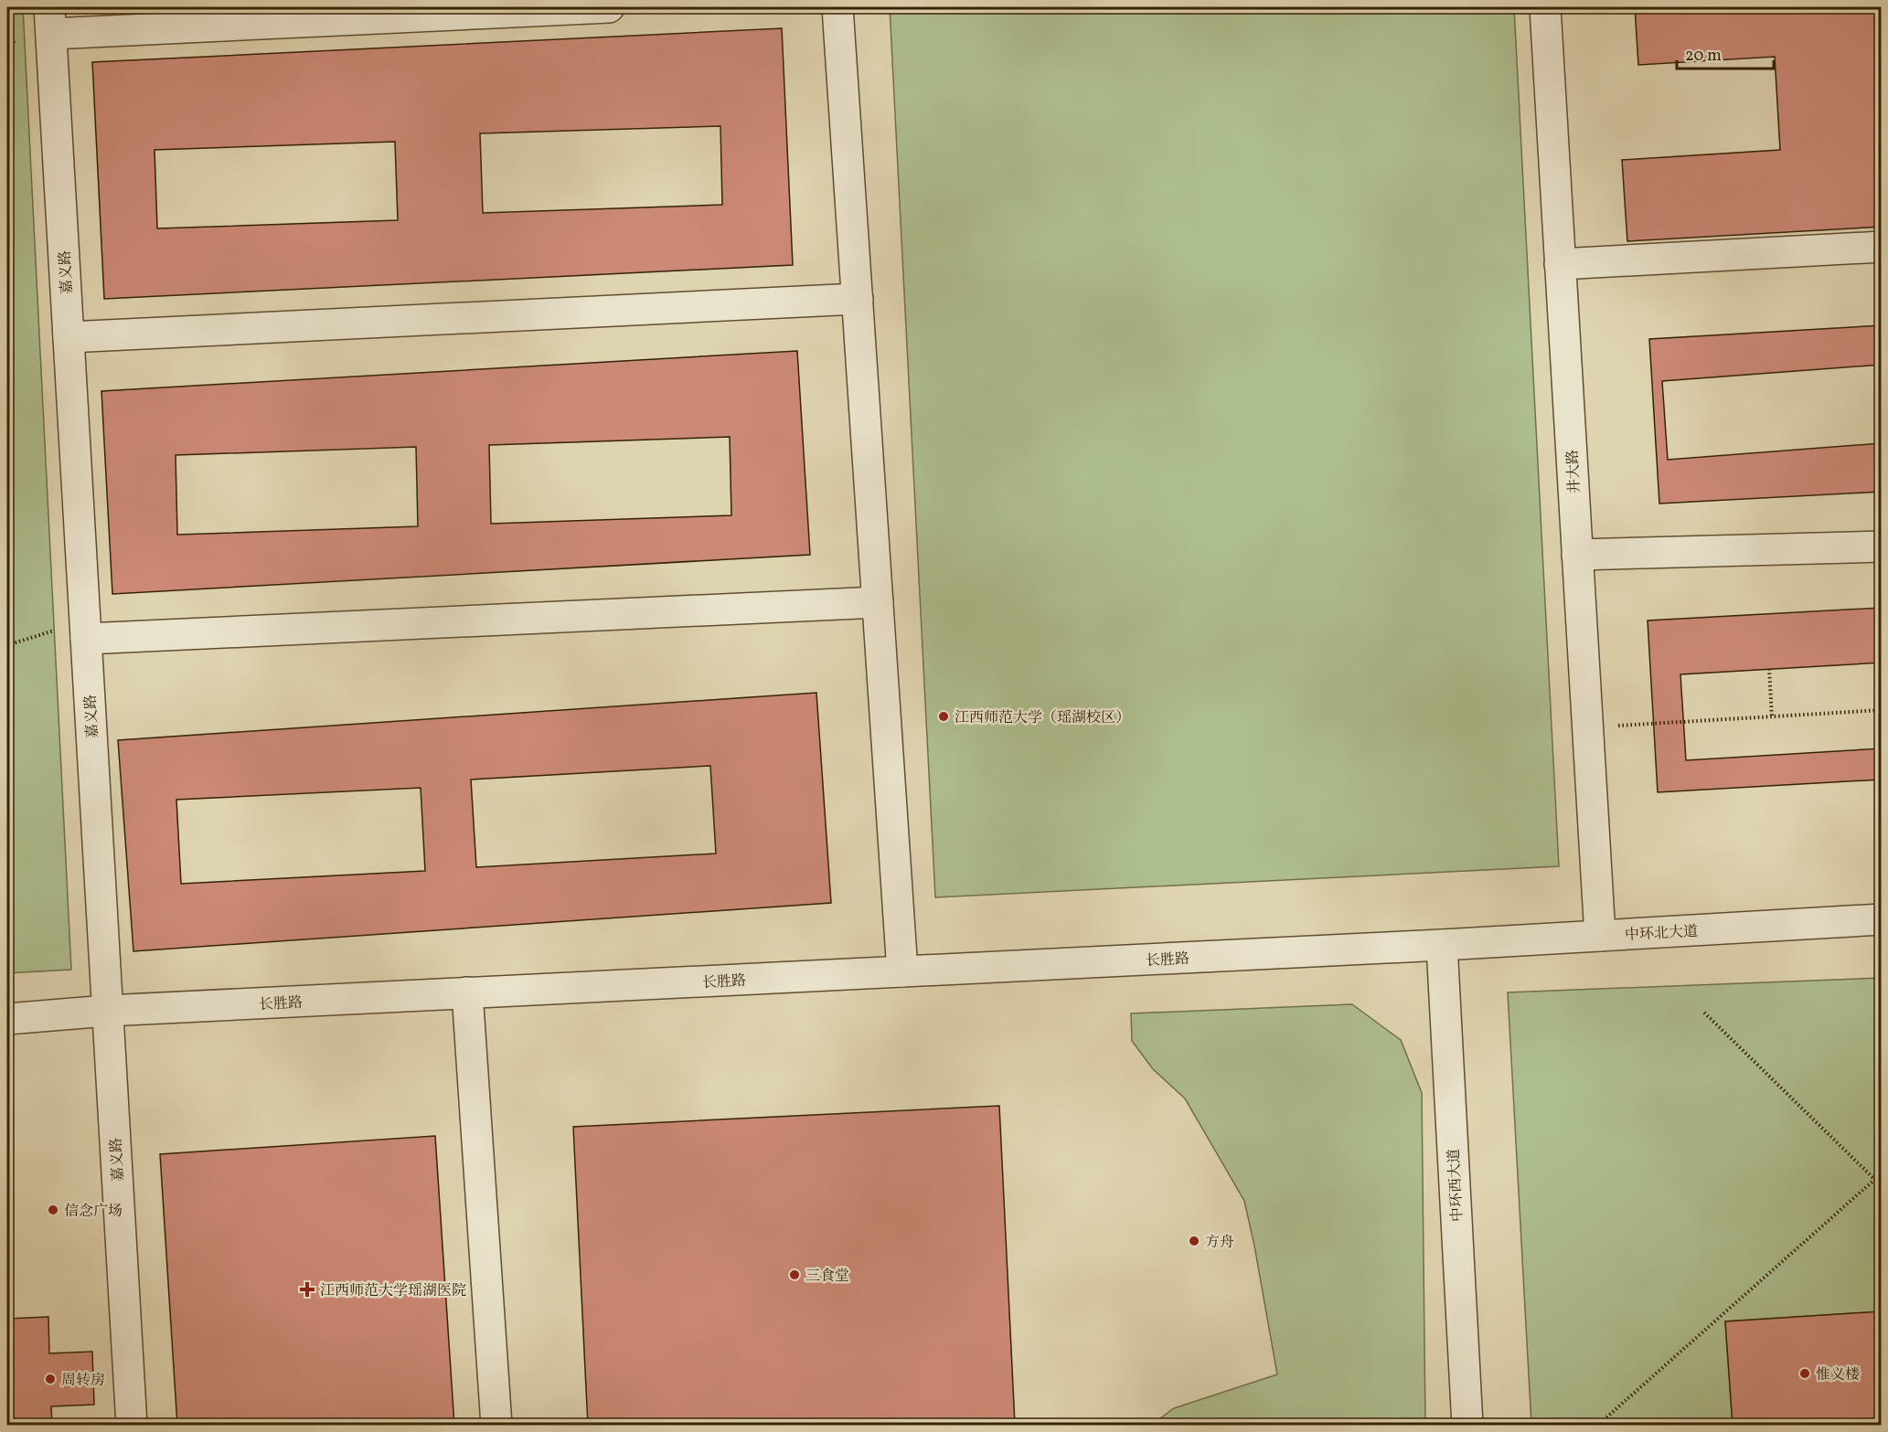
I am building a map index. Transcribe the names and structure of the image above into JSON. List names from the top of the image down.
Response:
{
  "streets": {
    "street": [
      "嘉义路",
      "井大路",
      "中环北大道",
      "长胜路",
      "中环西大道"
    ]
  },
  "crossings": [
    ["嘉义路", "长胜路"],
    ["井大路", "中环北大道"],
    ["中环北大道", "长胜路"],
    ["中环北大道", "中环西大道"],
    ["长胜路", "中环西大道"]
  ],
  "places": {
    "other": [
      "江西师范大学（瑶湖校区）",
      "信念广场",
      "方舟",
      "三食堂",
      "惟义楼",
      "周转房"
    ],
    "health": ["江西师范大学瑶湖医院"]
  },
  "scale_bar": "20 m"
}
